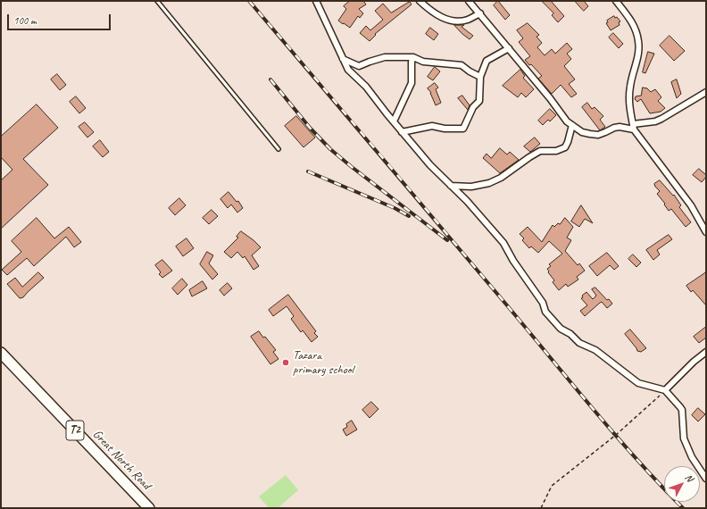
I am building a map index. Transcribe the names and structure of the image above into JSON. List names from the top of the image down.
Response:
{
  "streets": {
    "highway": ["T2", "Great North Road"]
  },
  "places": ["Tazara primary school"],
  "scale_bar": "100 m",
  "north": "top right"
}
